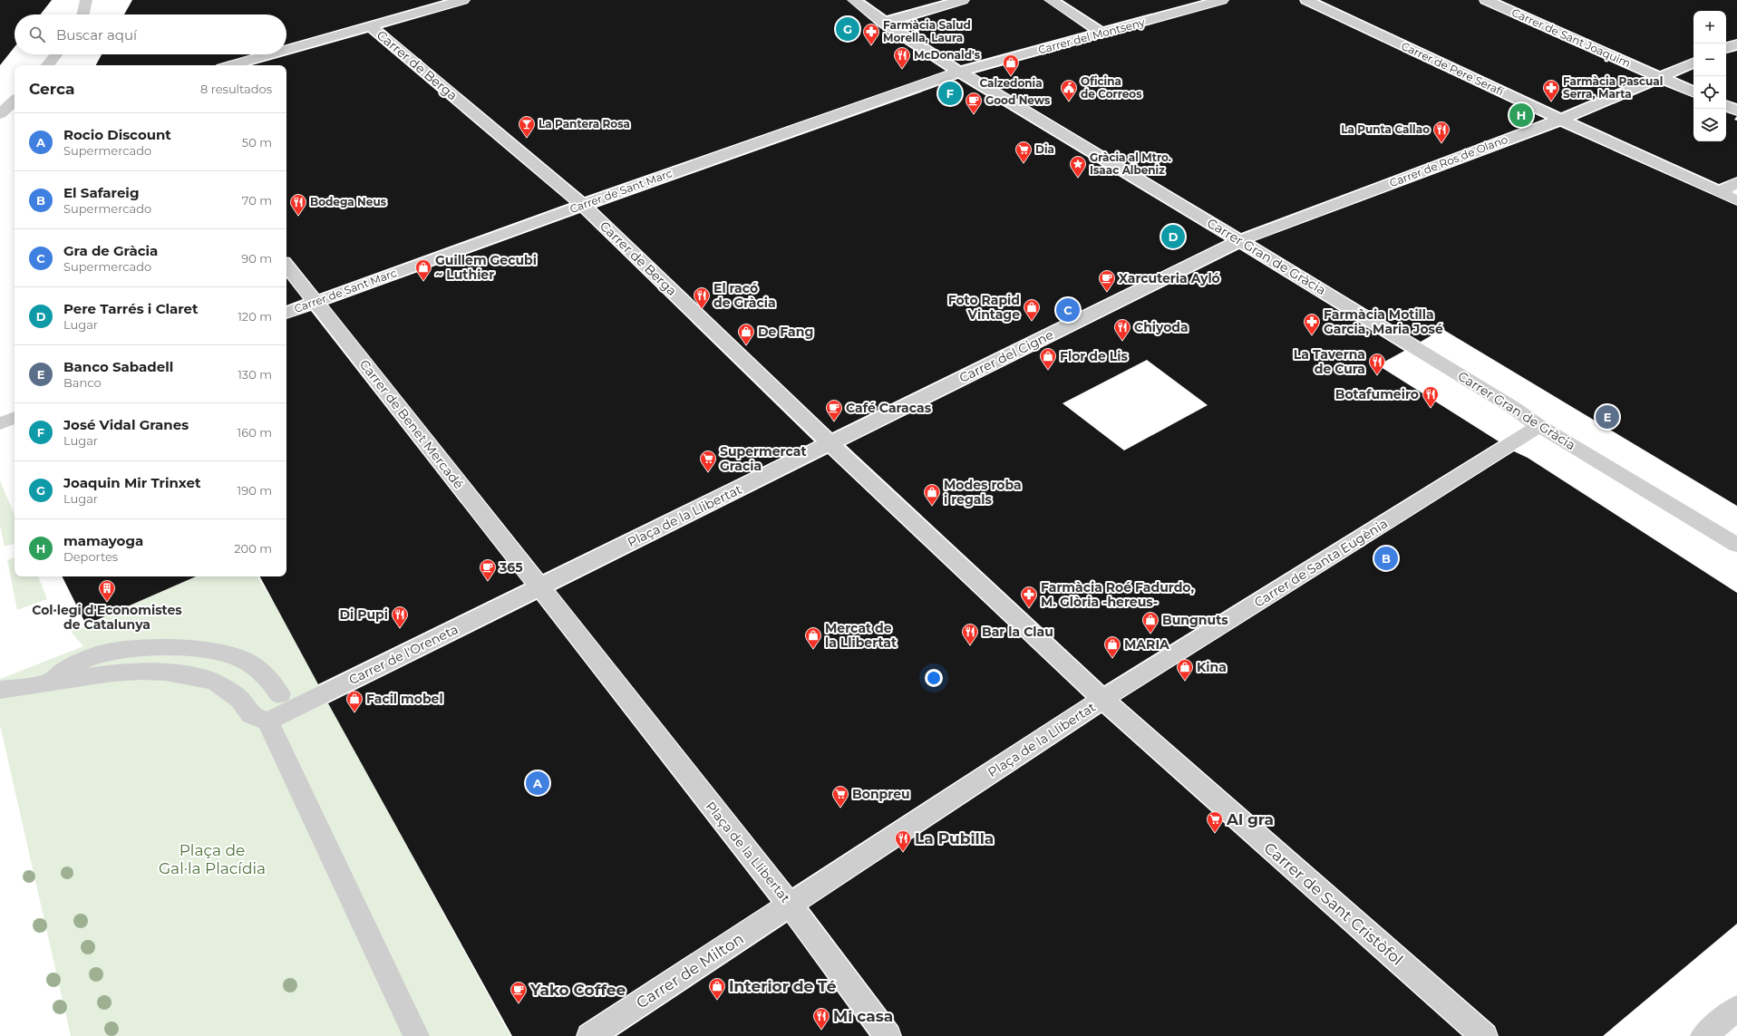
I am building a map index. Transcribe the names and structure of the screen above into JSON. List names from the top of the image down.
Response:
{
  "streets": {
    "street": [
      "Carrer del Montseny",
      "Carrer de Sant Joaquim",
      "Carrer de Berga",
      "Carrer de Pere Serafí",
      "Carrer de Ros de Olano",
      "Carrer de Sant Marc",
      "Carrer Gran de Gràcia",
      "Carrer del Cigne",
      "Carrer de Benet Mercadé",
      "Plaça de la Llibertat",
      "Carrer de Santa Eugènia",
      "Carrer de l'Oreneta",
      "Carrer de Sant Cristòfol",
      "Carrer de Milton"
    ]
  },
  "crossings": [
    ["Carrer del Montseny", "Carrer de Sant Marc"],
    ["Carrer del Montseny", "Carrer Gran de Gràcia"],
    ["Carrer de Sant Joaquim", "Carrer de Ros de Olano"],
    ["Carrer de Berga", "Carrer de Sant Marc"],
    ["Carrer de Berga", "Carrer del Cigne"],
    ["Carrer de Berga", "Plaça de la Llibertat"],
    ["Carrer de Pere Serafí", "Carrer de Ros de Olano"],
    ["Carrer de Ros de Olano", "Carrer Gran de Gràcia"],
    ["Carrer de Ros de Olano", "Carrer del Cigne"],
    ["Carrer de Sant Marc", "Carrer Gran de Gràcia"],
    ["Carrer de Sant Marc", "Carrer de Benet Mercadé"],
    ["Carrer Gran de Gràcia", "Carrer del Cigne"],
    ["Carrer Gran de Gràcia", "Carrer de Santa Eugènia"],
    ["Carrer del Cigne", "Plaça de la Llibertat"],
    ["Carrer de Benet Mercadé", "Plaça de la Llibertat"],
    ["Carrer de Benet Mercadé", "Carrer de l'Oreneta"],
    ["Plaça de la Llibertat", "Carrer de Santa Eugènia"],
    ["Plaça de la Llibertat", "Carrer de l'Oreneta"],
    ["Plaça de la Llibertat", "Carrer de Sant Cristòfol"],
    ["Plaça de la Llibertat", "Carrer de Milton"],
    ["Carrer de Santa Eugènia", "Carrer de Sant Cristòfol"]
  ],
  "parks": ["Plaça de Gal·la Placídia"],
  "places": {
    "pharmacy": [
      "Farmàcia Salud Morella, Laura",
      "Farmàcia Pascual Serra, Marta",
      "Farmàcia Motilla Garcia, Maria José",
      "Farmàcia Roé Fadurdo, M. Glòria -hereus-"
    ],
    "restaurant": [
      "McDonald's",
      "La Punta Callao",
      "Bodega Neus",
      "El racó de Gràcia",
      "Chiyoda",
      "La Taverna de Cura",
      "Botafumeiro",
      "Di Pupi",
      "Bar la Clau",
      "La Pubilla",
      "Mi casa"
    ],
    "shop": [
      "Calzedonia",
      "Guillem Gecubi ~ Luthier",
      "Foto Rapid Vintage",
      "De Fang",
      "Flor de Lis",
      "Modes roba i regals",
      "Bungnuts",
      "Mercat de la Llibertat",
      "MARIA",
      "Kina",
      "Facil mobel",
      "Interior de Té"
    ],
    "public building": ["Oficina de Correos"],
    "cafe": [
      "Good News",
      "Xarcuteria Ayló",
      "Café Caracas",
      "365",
      "Yako Coffee"
    ],
    "bar": ["La Pantera Rosa"],
    "supermarket": [
      "Dia",
      "Supermercat Gracia",
      "Bonpreu",
      "Al gra"
    ],
    "place": ["Gràcia al Mtro. Isaac Albeniz"],
    "building": ["Col·legi d'Economistes de Catalunya"]
  },
  "page": {
    "map_buttons": ["+", "−"],
    "search": "Buscar aquí",
    "pins": [
      "G",
      "F",
      "H",
      "D",
      "C",
      "E",
      "B",
      "A"
    ],
    "heading": ["Cerca", "8 resultados"],
    "list": [
      {
        "mark": "A",
        "name": "Rocio Discount",
        "note": "Supermercado",
        "value": "50 m"
      },
      {
        "mark": "B",
        "name": "El Safareig",
        "note": "Supermercado",
        "value": "70 m"
      },
      {
        "mark": "C",
        "name": "Gra de Gràcia",
        "note": "Supermercado",
        "value": "90 m"
      },
      {
        "mark": "D",
        "name": "Pere Tarrés i Claret",
        "note": "Lugar",
        "value": "120 m"
      },
      {
        "mark": "E",
        "name": "Banco Sabadell",
        "note": "Banco",
        "value": "130 m"
      },
      {
        "mark": "F",
        "name": "José Vidal Granes",
        "note": "Lugar",
        "value": "160 m"
      },
      {
        "mark": "G",
        "name": "Joaquin Mir Trinxet",
        "note": "Lugar",
        "value": "190 m"
      },
      {
        "mark": "H",
        "name": "mamayoga",
        "note": "Deportes",
        "value": "200 m"
      }
    ]
  }
}
